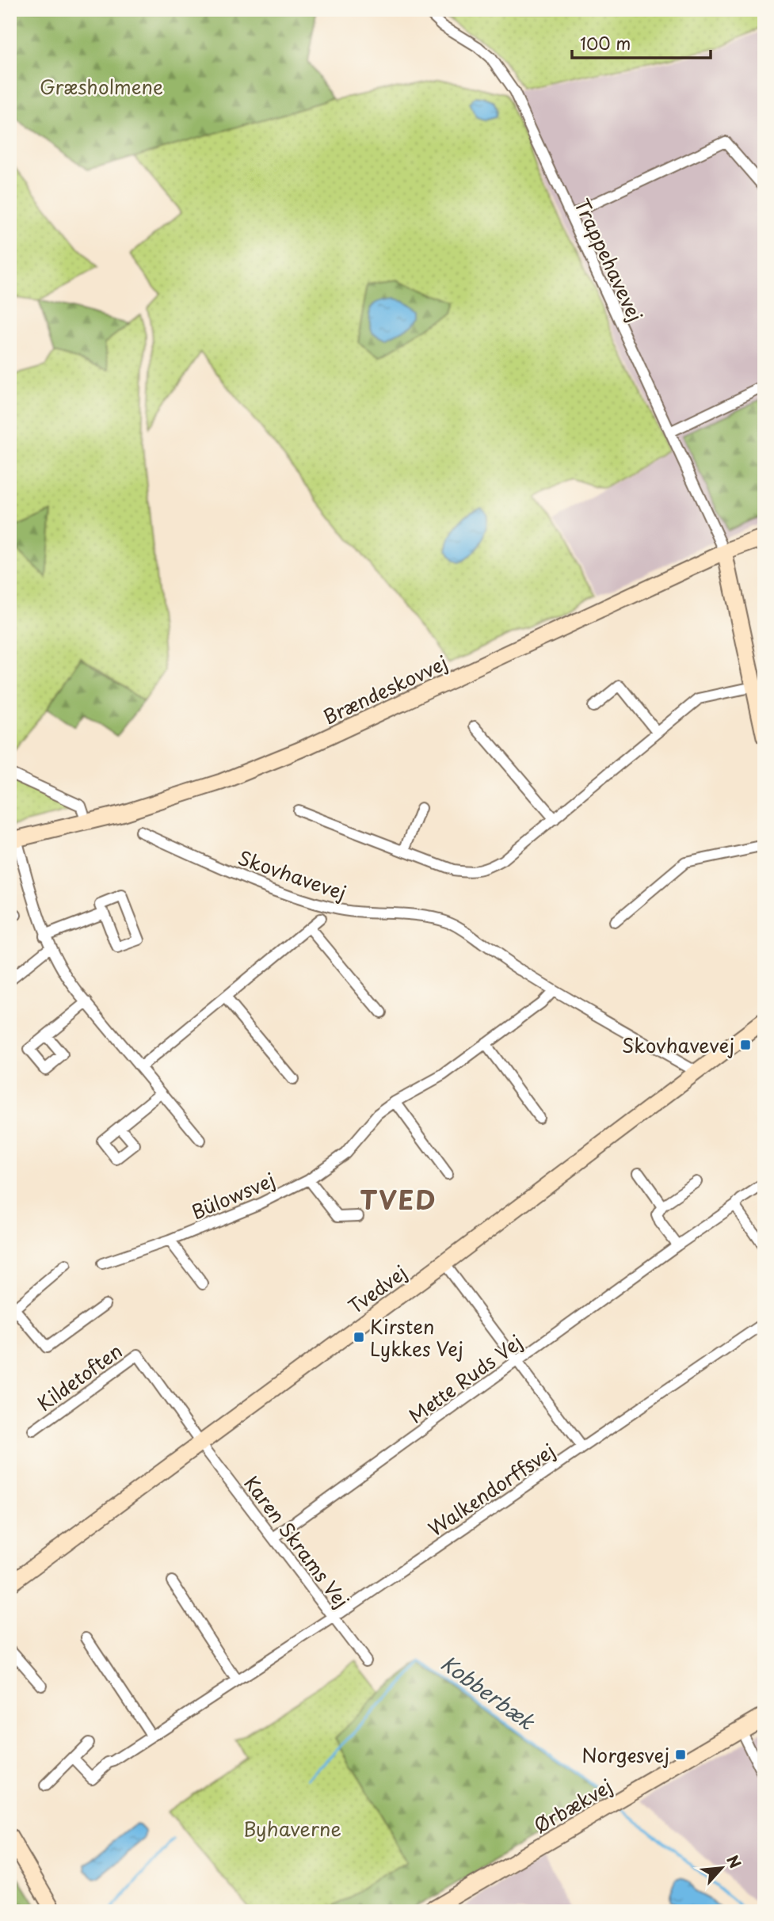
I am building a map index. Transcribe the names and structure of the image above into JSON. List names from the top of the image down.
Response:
{
  "streets": {
    "street": [
      "Trappehavevej",
      "Brændeskovvej",
      "Skovhavevej",
      "Bülowsvej",
      "Tvedvej",
      "Kildetoften",
      "Mette Ruds Vej",
      "Walkendorffsvej",
      "Karen Skrams Vej",
      "Ørbækvej"
    ]
  },
  "crossings": [
    ["Trappehavevej", "Brændeskovvej"],
    ["Skovhavevej", "Bülowsvej"],
    ["Skovhavevej", "Tvedvej"],
    ["Tvedvej", "Kildetoften"],
    ["Tvedvej", "Karen Skrams Vej"],
    ["Kildetoften", "Karen Skrams Vej"],
    ["Mette Ruds Vej", "Karen Skrams Vej"],
    ["Walkendorffsvej", "Karen Skrams Vej"]
  ],
  "districts": ["TVED"],
  "water": ["Kobberbæk"],
  "parks": ["Græsholmene", "Byhaverne"],
  "places": {
    "transit": ["Skovhavevej", "Kirsten Lykkes Vej", "Norgesvej"]
  },
  "scale_bar": "100 m",
  "north": "top right"
}
